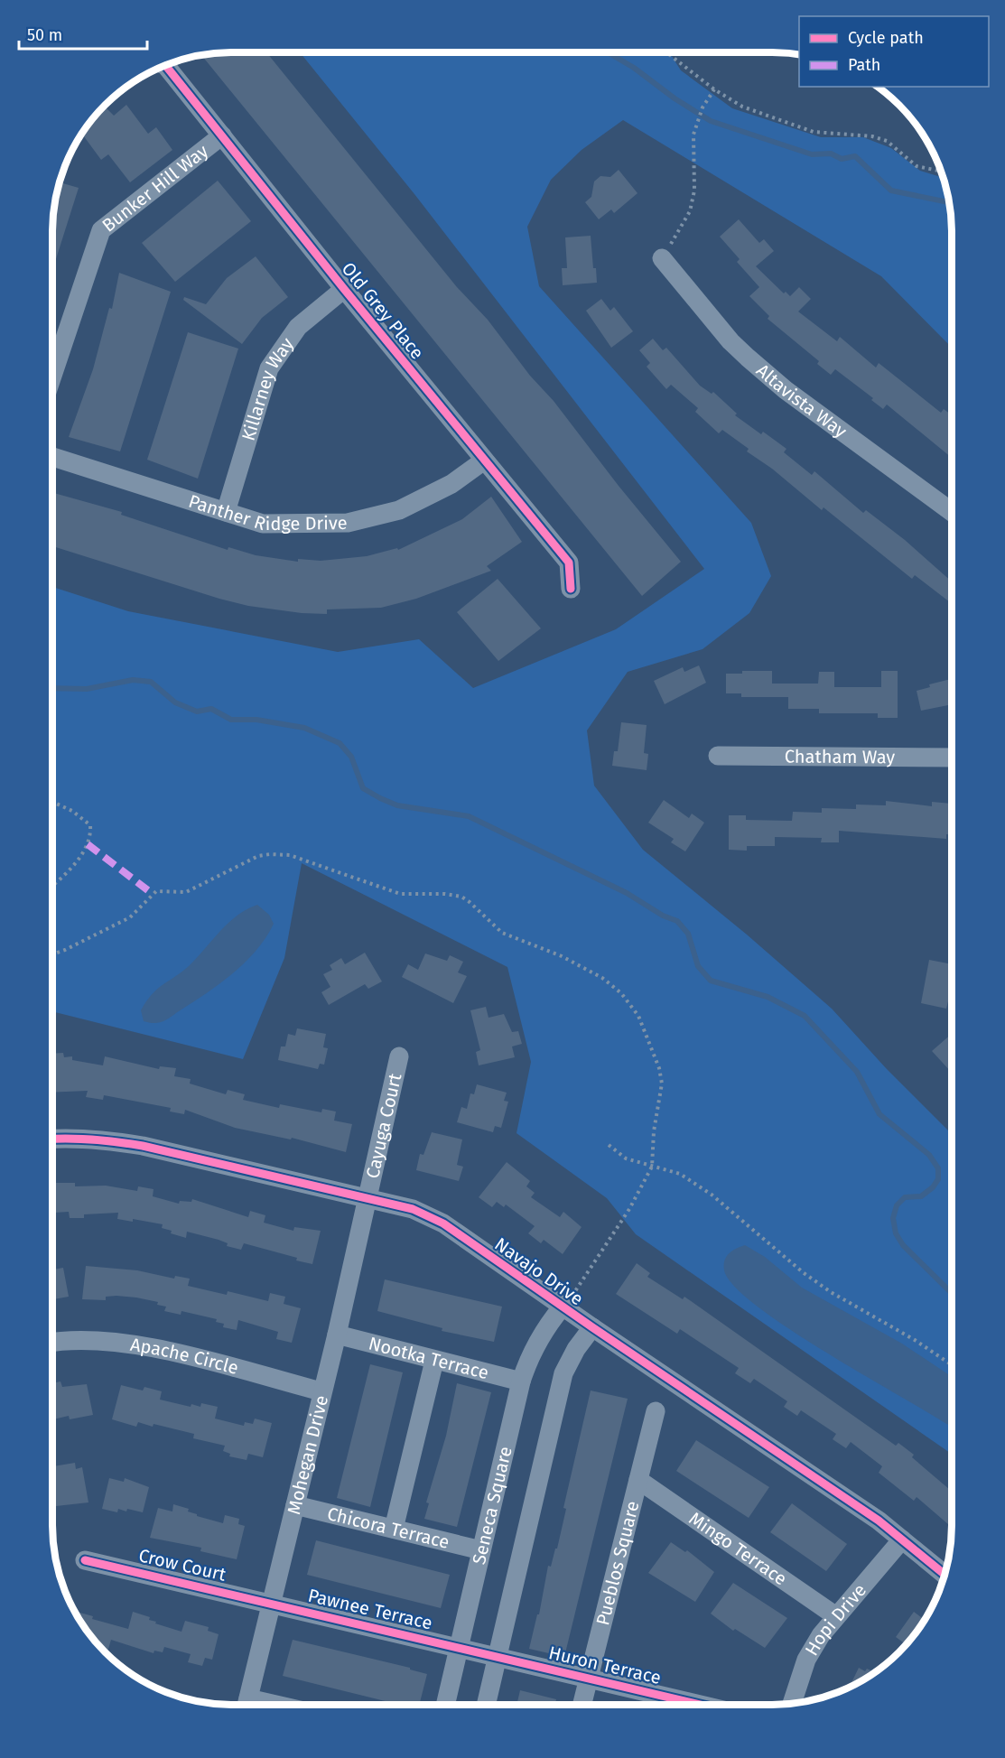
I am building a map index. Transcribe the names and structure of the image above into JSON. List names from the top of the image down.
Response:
{
  "streets": {
    "street": [
      "Bunker Hill Way",
      "Old Grey Place",
      "Killarney Way",
      "Altavista Way",
      "Panther Ridge Drive",
      "Chatham Way",
      "Cayuga Court",
      "Navajo Drive",
      "Apache Circle",
      "Nootka Terrace",
      "Mohegan Drive",
      "Seneca Square",
      "Chicora Terrace",
      "Mingo Terrace",
      "Pueblos Square",
      "Crow Court",
      "Pawnee Terrace",
      "Hopi Drive",
      "Huron Terrace"
    ]
  },
  "crossings": [
    ["Bunker Hill Way", "Old Grey Place"],
    ["Old Grey Place", "Killarney Way"],
    ["Old Grey Place", "Panther Ridge Drive"],
    ["Killarney Way", "Panther Ridge Drive"],
    ["Cayuga Court", "Navajo Drive"],
    ["Cayuga Court", "Mohegan Drive"],
    ["Navajo Drive", "Mohegan Drive"],
    ["Navajo Drive", "Seneca Square"],
    ["Navajo Drive", "Hopi Drive"],
    ["Apache Circle", "Mohegan Drive"],
    ["Nootka Terrace", "Mohegan Drive"],
    ["Nootka Terrace", "Seneca Square"],
    ["Mohegan Drive", "Chicora Terrace"],
    ["Mohegan Drive", "Crow Court"],
    ["Mohegan Drive", "Pawnee Terrace"],
    ["Seneca Square", "Chicora Terrace"],
    ["Seneca Square", "Pawnee Terrace"],
    ["Seneca Square", "Huron Terrace"],
    ["Mingo Terrace", "Pueblos Square"],
    ["Mingo Terrace", "Hopi Drive"],
    ["Pueblos Square", "Huron Terrace"],
    ["Crow Court", "Pawnee Terrace"],
    ["Pawnee Terrace", "Huron Terrace"]
  ],
  "legend": ["Cycle path", "Path"],
  "scale_bar": "50 m"
}
